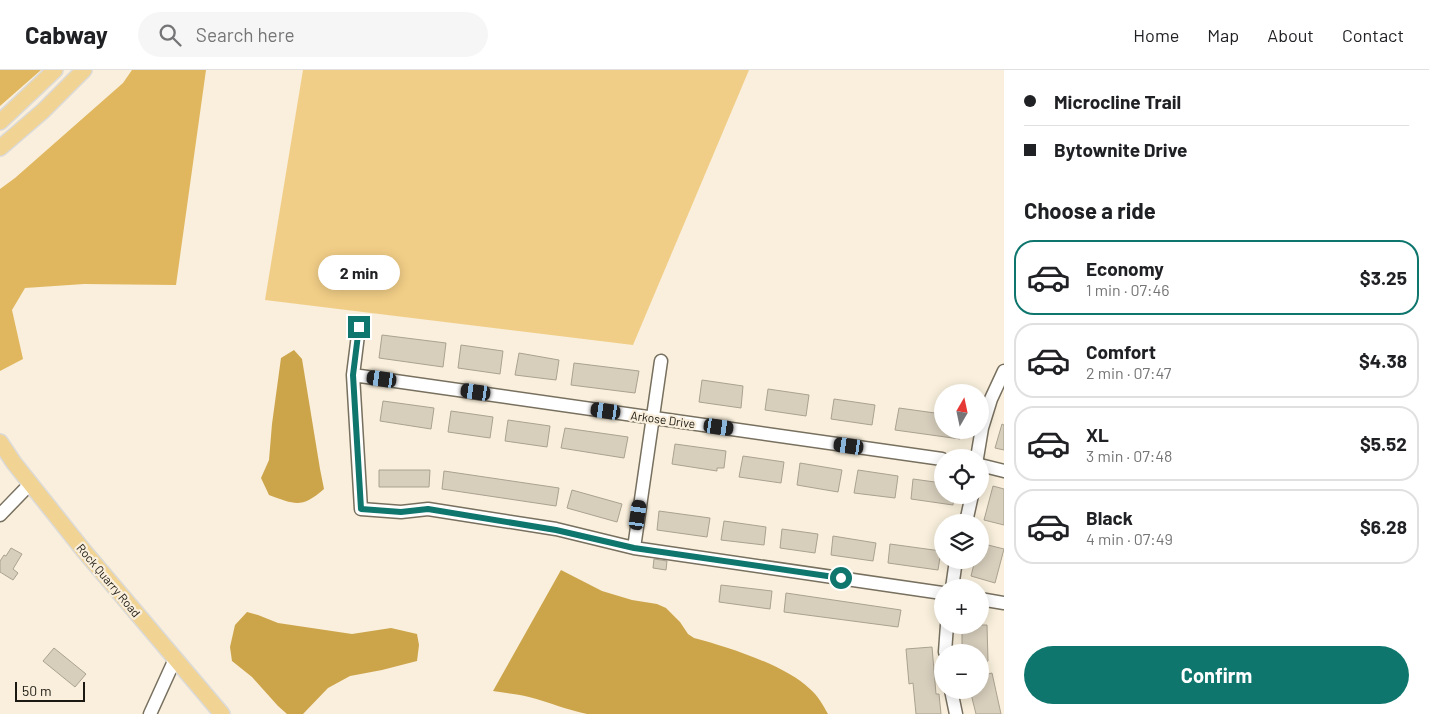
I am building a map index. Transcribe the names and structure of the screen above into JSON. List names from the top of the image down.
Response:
{
  "streets": {
    "main road": ["Rock Quarry Road"],
    "street": ["Arkose Drive"]
  },
  "scale_bar": "50 m",
  "north": "top",
  "page": {
    "header": "Cabway",
    "search": "Search here",
    "nav": [
      "Home",
      "Map",
      "About",
      "Contact"
    ],
    "banner": ["Microcline Trail", "Bytownite Drive"],
    "heading": "Choose a ride",
    "list": [
      {
        "name": "Economy",
        "note": "1 min · 07:46",
        "value": "$3.25"
      },
      {
        "name": "Comfort",
        "note": "2 min · 07:47",
        "value": "$4.38"
      },
      {
        "name": "XL",
        "note": "3 min · 07:48",
        "value": "$5.52"
      },
      {
        "name": "Black",
        "note": "4 min · 07:49",
        "value": "$6.28"
      }
    ],
    "bubble": "2 min",
    "map_buttons": ["+", "−"],
    "buttons": "Confirm",
    "scale": "50 m"
  }
}
